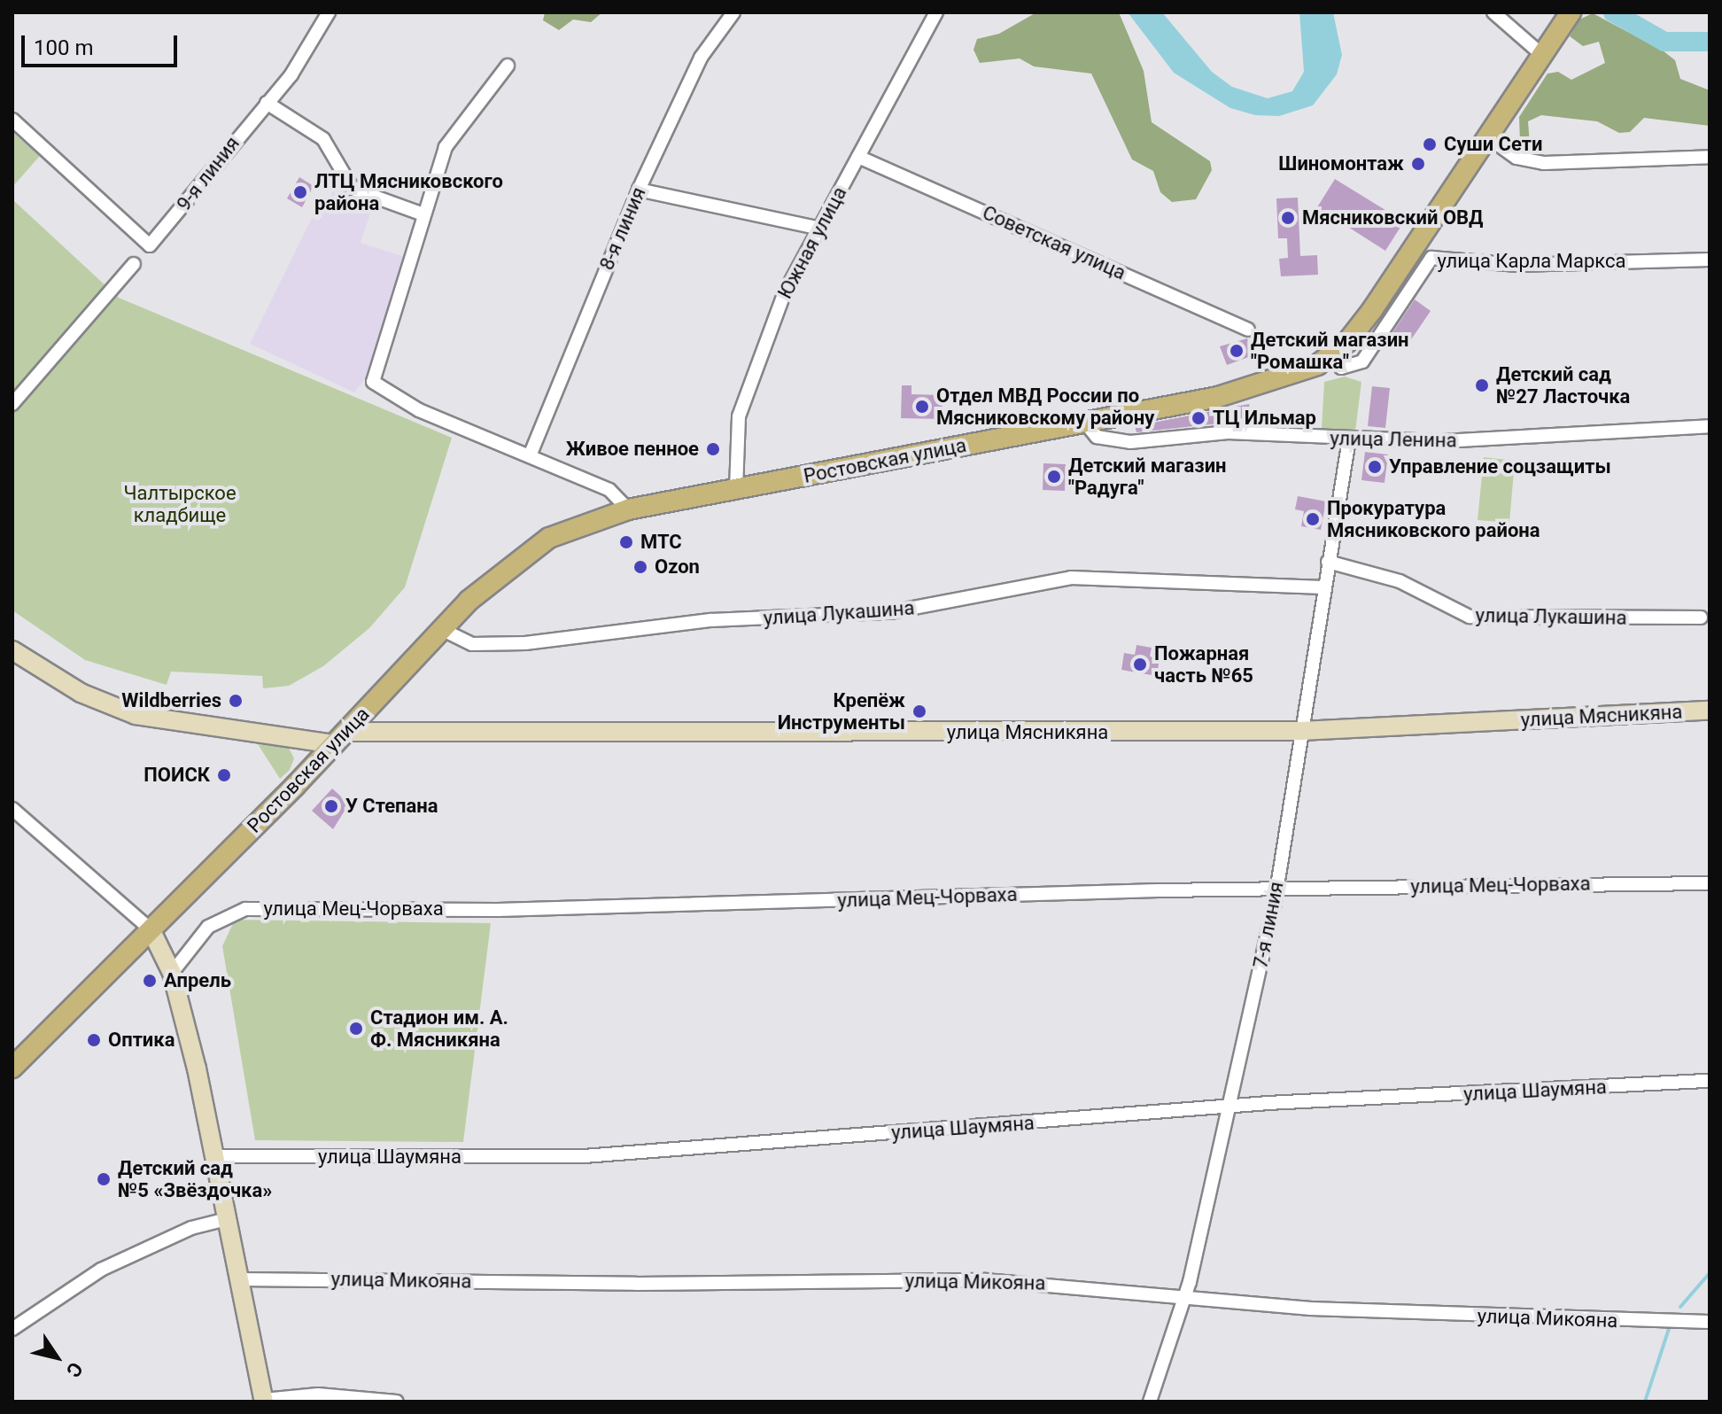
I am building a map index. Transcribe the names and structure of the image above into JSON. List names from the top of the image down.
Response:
{
  "streets": {
    "main road": ["Ростовская улица"],
    "street": [
      "9-я линия",
      "8-я линия",
      "Южная улица",
      "Советская улица",
      "улица Карла Маркса",
      "улица Ленина",
      "улица Лукашина",
      "улица Мясникяна",
      "улица Мец-Чорваха",
      "7-я линия",
      "улица Шаумяна",
      "улица Микояна"
    ]
  },
  "crossings": [
    ["Южная улица", "Советская улица"],
    ["Южная улица", "Ростовская улица"],
    ["улица Карла Маркса", "Ростовская улица"],
    ["улица Ленина", "Ростовская улица"],
    ["улица Ленина", "7-я линия"],
    ["Ростовская улица", "улица Лукашина"],
    ["Ростовская улица", "улица Мясникяна"],
    ["улица Лукашина", "7-я линия"],
    ["улица Мясникяна", "7-я линия"],
    ["улица Мец-Чорваха", "7-я линия"],
    ["7-я линия", "улица Шаумяна"],
    ["7-я линия", "улица Микояна"]
  ],
  "parks": ["Чалтырское кладбище"],
  "places": [
    "Суши Сети",
    "Шиномонтаж",
    "ЛТЦ Мясниковского района",
    "Мясниковский ОВД",
    "Детский магазин \"Ромашка\"",
    "Детский сад №27 Ласточка",
    "Отдел МВД России по Мясниковскому району",
    "ТЦ Ильмар",
    "Живое пенное",
    "Управление соцзащиты",
    "Детский магазин \"Радуга\"",
    "Прокуратура Мясниковского района",
    "МТС",
    "Ozon",
    "Пожарная часть №65",
    "Wildberries",
    "Крепёж Инструменты",
    "ПОИСК",
    "У Степана",
    "Апрель",
    "Стадион им. А. Ф. Мясникяна",
    "Оптика",
    "Детский сад №5 «Звёздочка»"
  ],
  "scale_bar": "100 m",
  "north": "bottom right"
}
